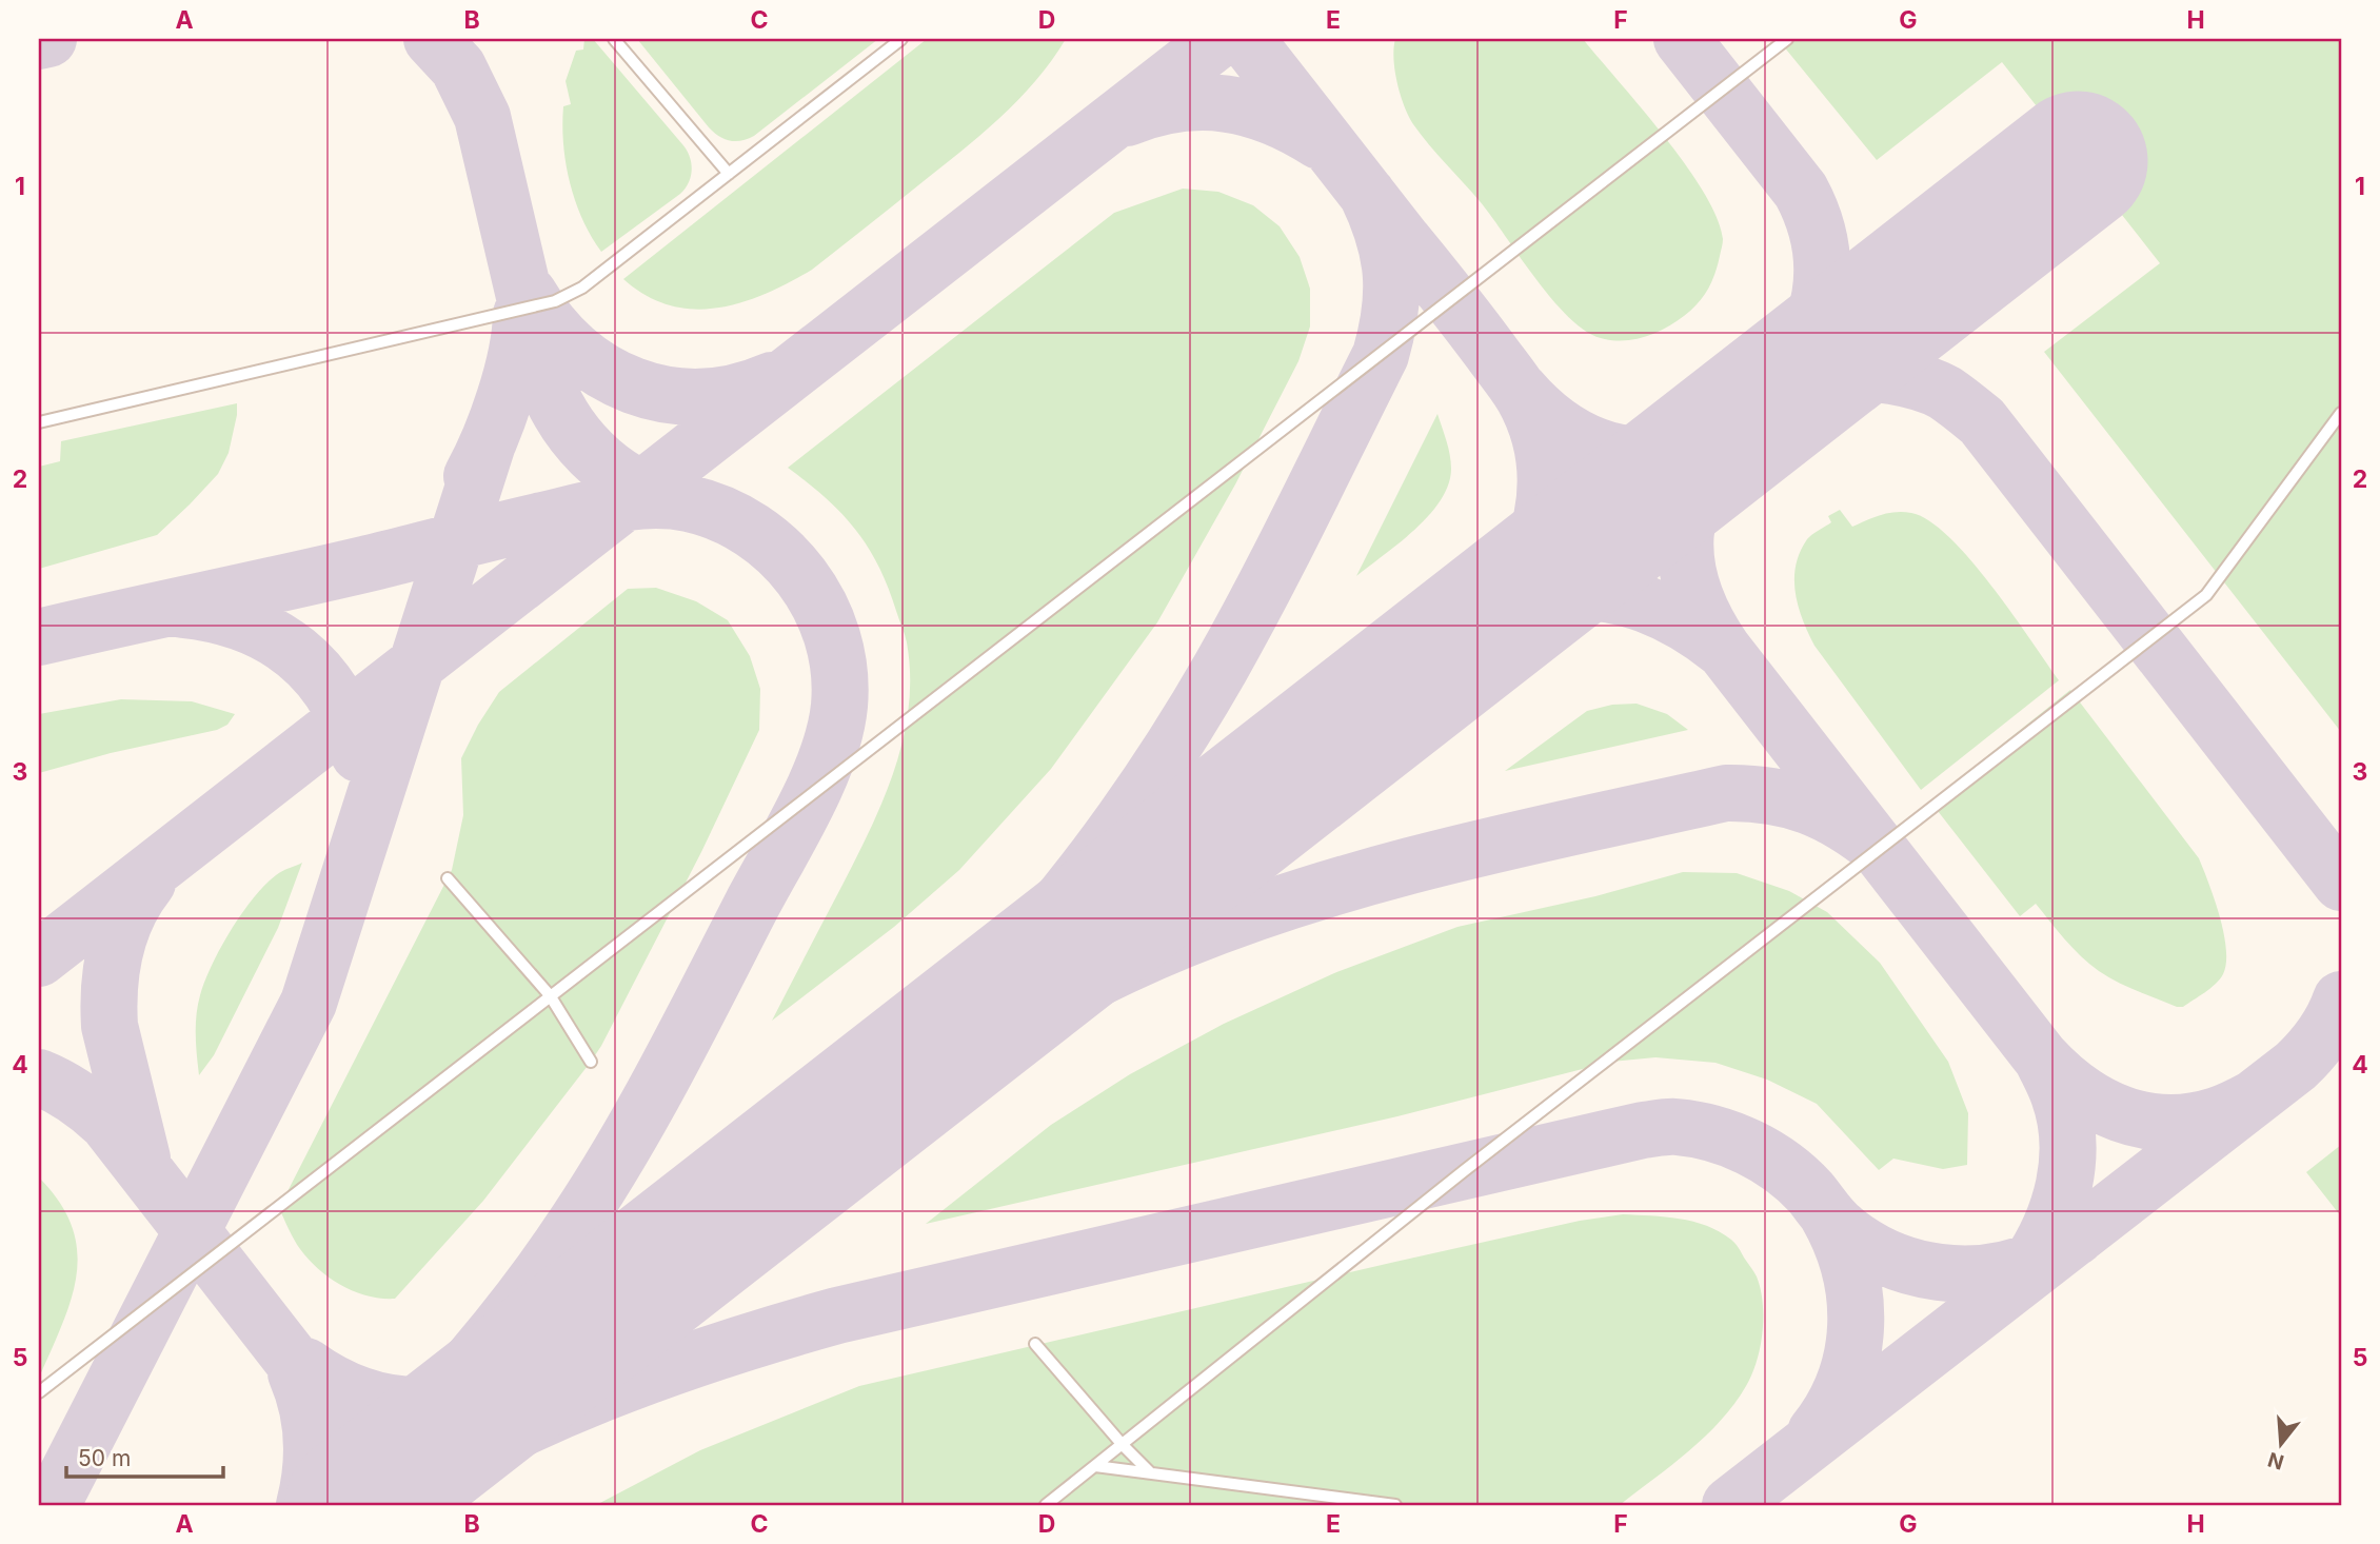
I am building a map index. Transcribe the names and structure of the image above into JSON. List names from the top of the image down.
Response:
{
  "scale_bar": "50 m",
  "north": "bottom",
  "grid": {
    "columns": [
      "A",
      "B",
      "C",
      "D",
      "E",
      "F",
      "G",
      "H"
    ],
    "rows": [
      "1",
      "2",
      "3",
      "4",
      "5"
    ]
  }
}
